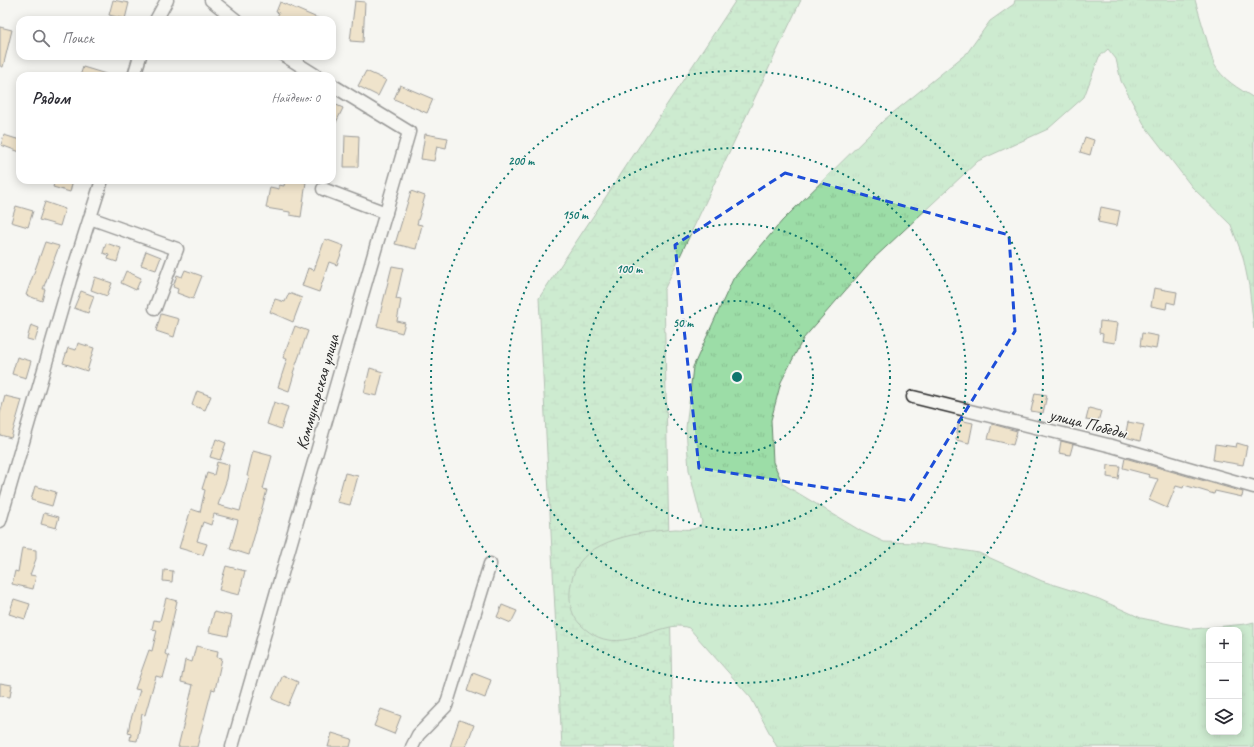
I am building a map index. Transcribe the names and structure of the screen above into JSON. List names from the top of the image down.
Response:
{
  "streets": {
    "street": ["Коммунарская улица", "улица Победы"]
  },
  "page": {
    "search": "Поиск",
    "heading": ["Рядом", "Найдено: 0"],
    "map_buttons": ["+", "−"]
  },
  "rings": [
    "200 m",
    "150 m",
    "100 m",
    "50 m"
  ]
}
